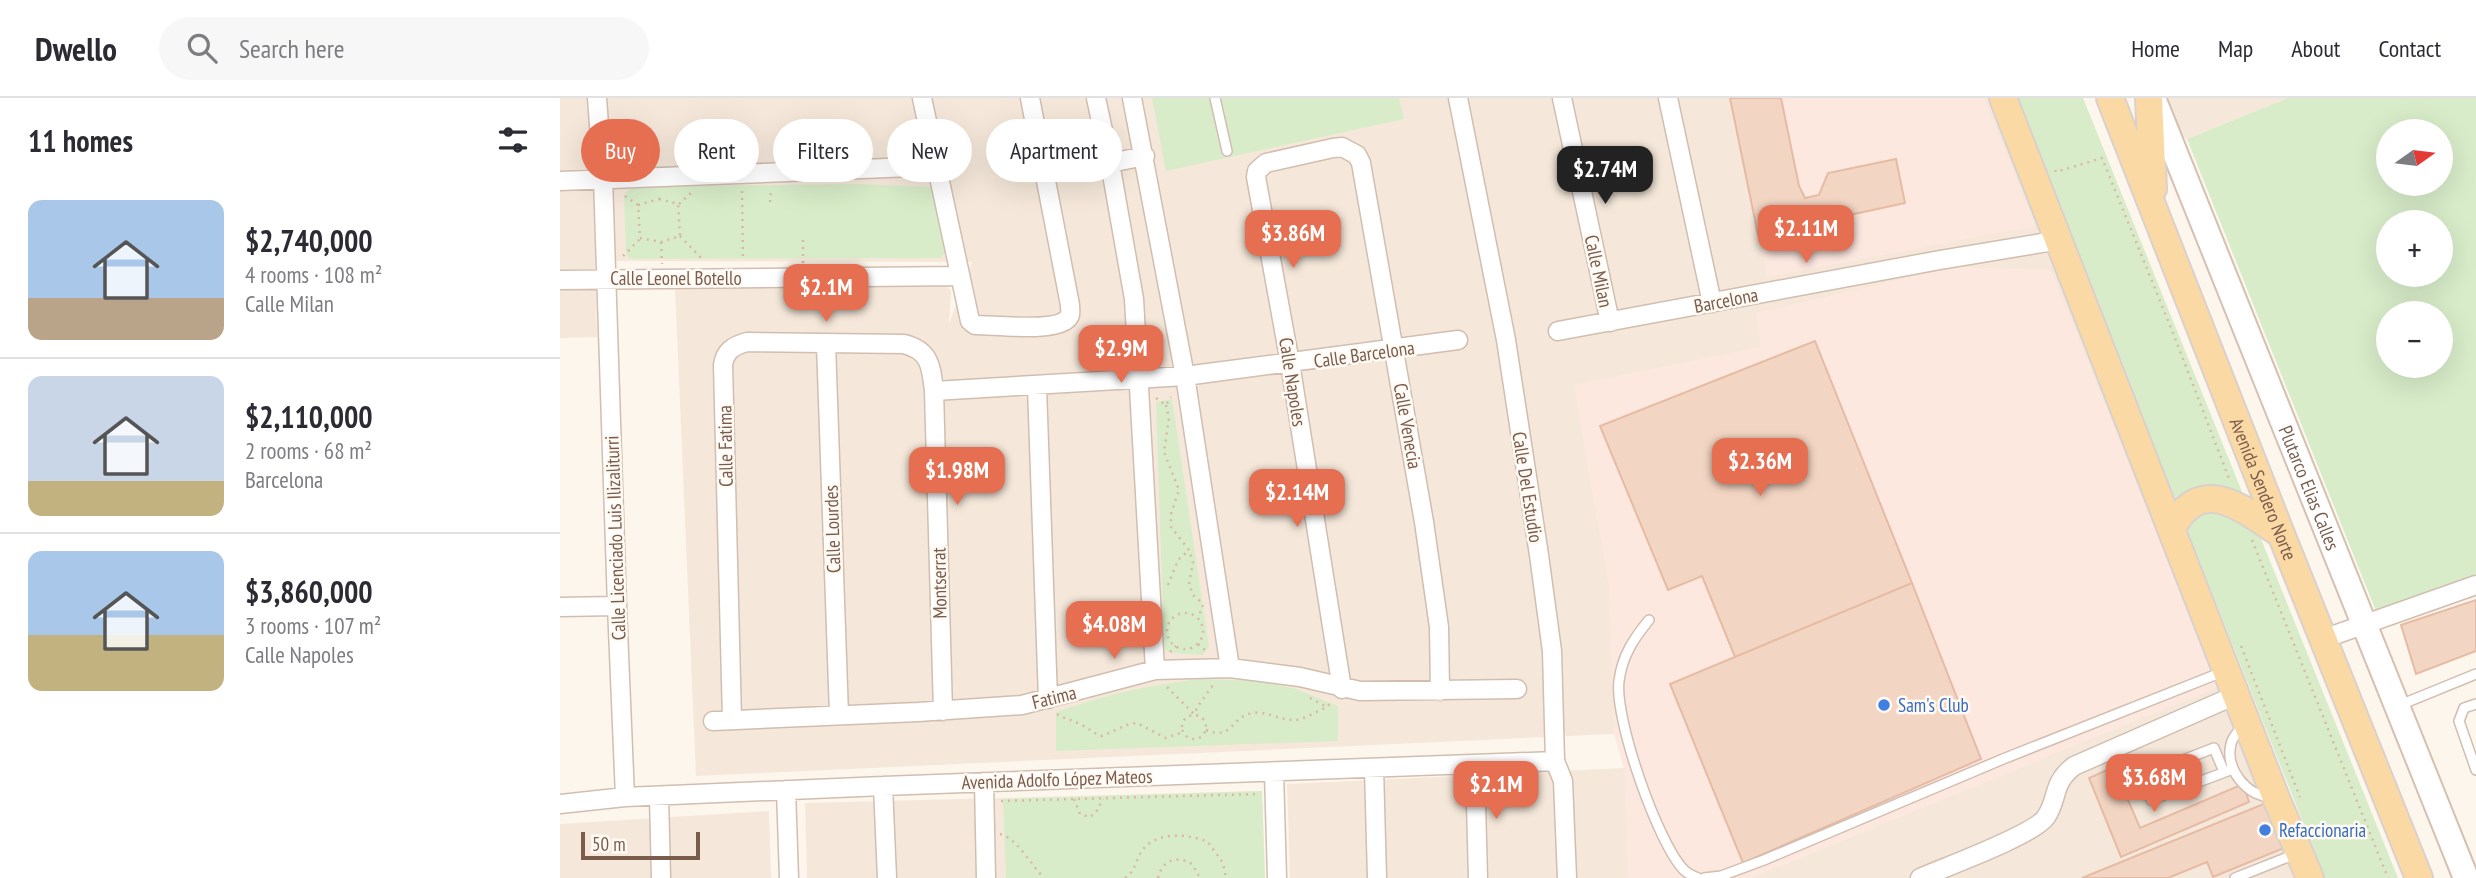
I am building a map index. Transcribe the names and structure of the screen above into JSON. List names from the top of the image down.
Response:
{
  "streets": {
    "main road": ["Avenida Sendero Norte"],
    "street": [
      "Calle Milan",
      "Calle Leonel Botello",
      "Barcelona",
      "Calle Barcelona",
      "Calle Napoles",
      "Calle Venecia",
      "Calle Fatima",
      "Calle Del Estudio",
      "Plutarco Elias Calles",
      "Calle Lourdes",
      "Calle Licenciado Luis Ilizaliturri",
      "Montserrat",
      "Fatima",
      "Avenida Adolfo López Mateos"
    ]
  },
  "crossings": [
    ["Calle Milan", "Barcelona"],
    ["Calle Leonel Botello", "Calle Licenciado Luis Ilizaliturri"],
    ["Calle Barcelona", "Calle Napoles"],
    ["Calle Barcelona", "Calle Venecia"],
    ["Calle Barcelona", "Montserrat"],
    ["Calle Napoles", "Calle Venecia"],
    ["Calle Napoles", "Fatima"],
    ["Calle Venecia", "Fatima"],
    ["Calle Fatima", "Calle Lourdes"],
    ["Calle Fatima", "Montserrat"],
    ["Calle Fatima", "Fatima"],
    ["Calle Del Estudio", "Avenida Adolfo López Mateos"],
    ["Calle Lourdes", "Fatima"],
    ["Calle Licenciado Luis Ilizaliturri", "Avenida Adolfo López Mateos"],
    ["Montserrat", "Fatima"]
  ],
  "places": ["Sam's Club", "Refaccionaria"],
  "scale_bar": "50 m",
  "north": "right",
  "page": {
    "header": "Dwello",
    "search": "Search here",
    "nav": [
      "Home",
      "Map",
      "About",
      "Contact"
    ],
    "heading": "11 homes",
    "map_buttons": ["+", "−"],
    "chip": [
      "Buy",
      "Rent",
      "Filters",
      "New",
      "Apartment"
    ],
    "price": [
      "$2.74M",
      "$2.11M",
      "$3.86M",
      "$2.1M",
      "$2.9M",
      "$2.36M",
      "$1.98M",
      "$2.14M",
      "$4.08M",
      "$3.68M",
      "$2.1M"
    ],
    "list": [
      {
        "name": "$2,740,000",
        "note": "4 rooms · 108 m² · Calle Milan"
      },
      {
        "name": "$2,110,000",
        "note": "2 rooms · 68 m² · Barcelona"
      },
      {
        "name": "$3,860,000",
        "note": "3 rooms · 107 m² · Calle Napoles"
      }
    ],
    "scale": "50 m"
  }
}
